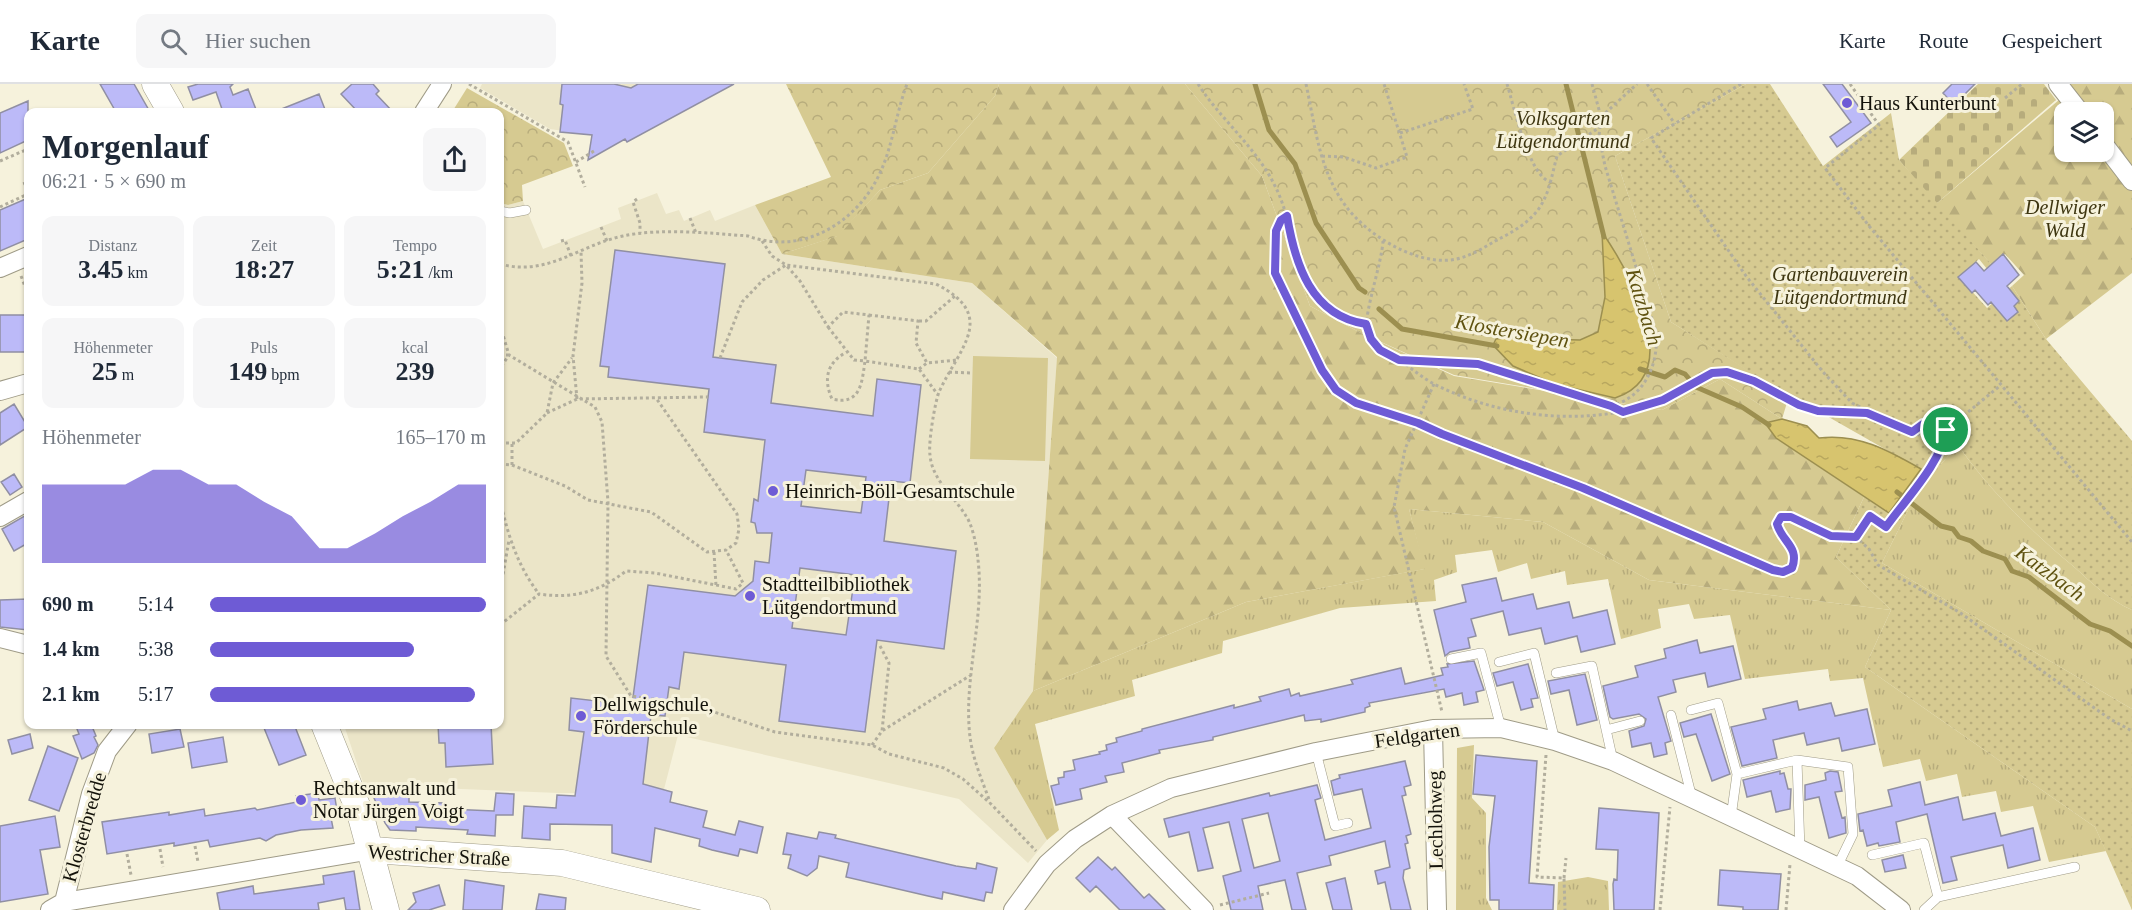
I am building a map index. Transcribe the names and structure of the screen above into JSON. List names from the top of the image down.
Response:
{
  "streets": {
    "street": [
      "Feldgarten",
      "Lechlohweg",
      "Klosterbredde",
      "Westricher Straße"
    ]
  },
  "crossings": [
    ["Feldgarten", "Lechlohweg"],
    ["Klosterbredde", "Westricher Straße"]
  ],
  "water": ["Katzbach", "Klostersiepen"],
  "parks": ["Volksgarten Lütgendortmund", "Dellwiger Wald", "Gartenbauverein Lütgendortmund"],
  "places": [
    "Haus Kunterbunt",
    "Heinrich-Böll-Gesamtschule",
    "Stadtteilbibliothek Lütgendortmund",
    "Dellwigschule, Förderschule",
    "Rechtsanwalt und Notar Jürgen Voigt"
  ],
  "page": {
    "header": "Karte",
    "search": "Hier suchen",
    "nav": ["Karte", "Route", "Gespeichert"],
    "heading": ["Morgenlauf", "06:21 · 5 × 690 m"],
    "stats": [
      ["Distanz", "3.45 km"],
      ["Zeit", "18:27"],
      ["Tempo", "5:21 /km"],
      ["Höhenmeter", "25 m"],
      ["Puls", "149 bpm"],
      ["kcal", "239"]
    ],
    "chart": ["Höhenmeter", "165–170 m"],
    "list": [
      {
        "name": "690 m",
        "note": "5:14"
      },
      {
        "name": "1.4 km",
        "note": "5:38"
      },
      {
        "name": "2.1 km",
        "note": "5:17"
      }
    ]
  }
}
